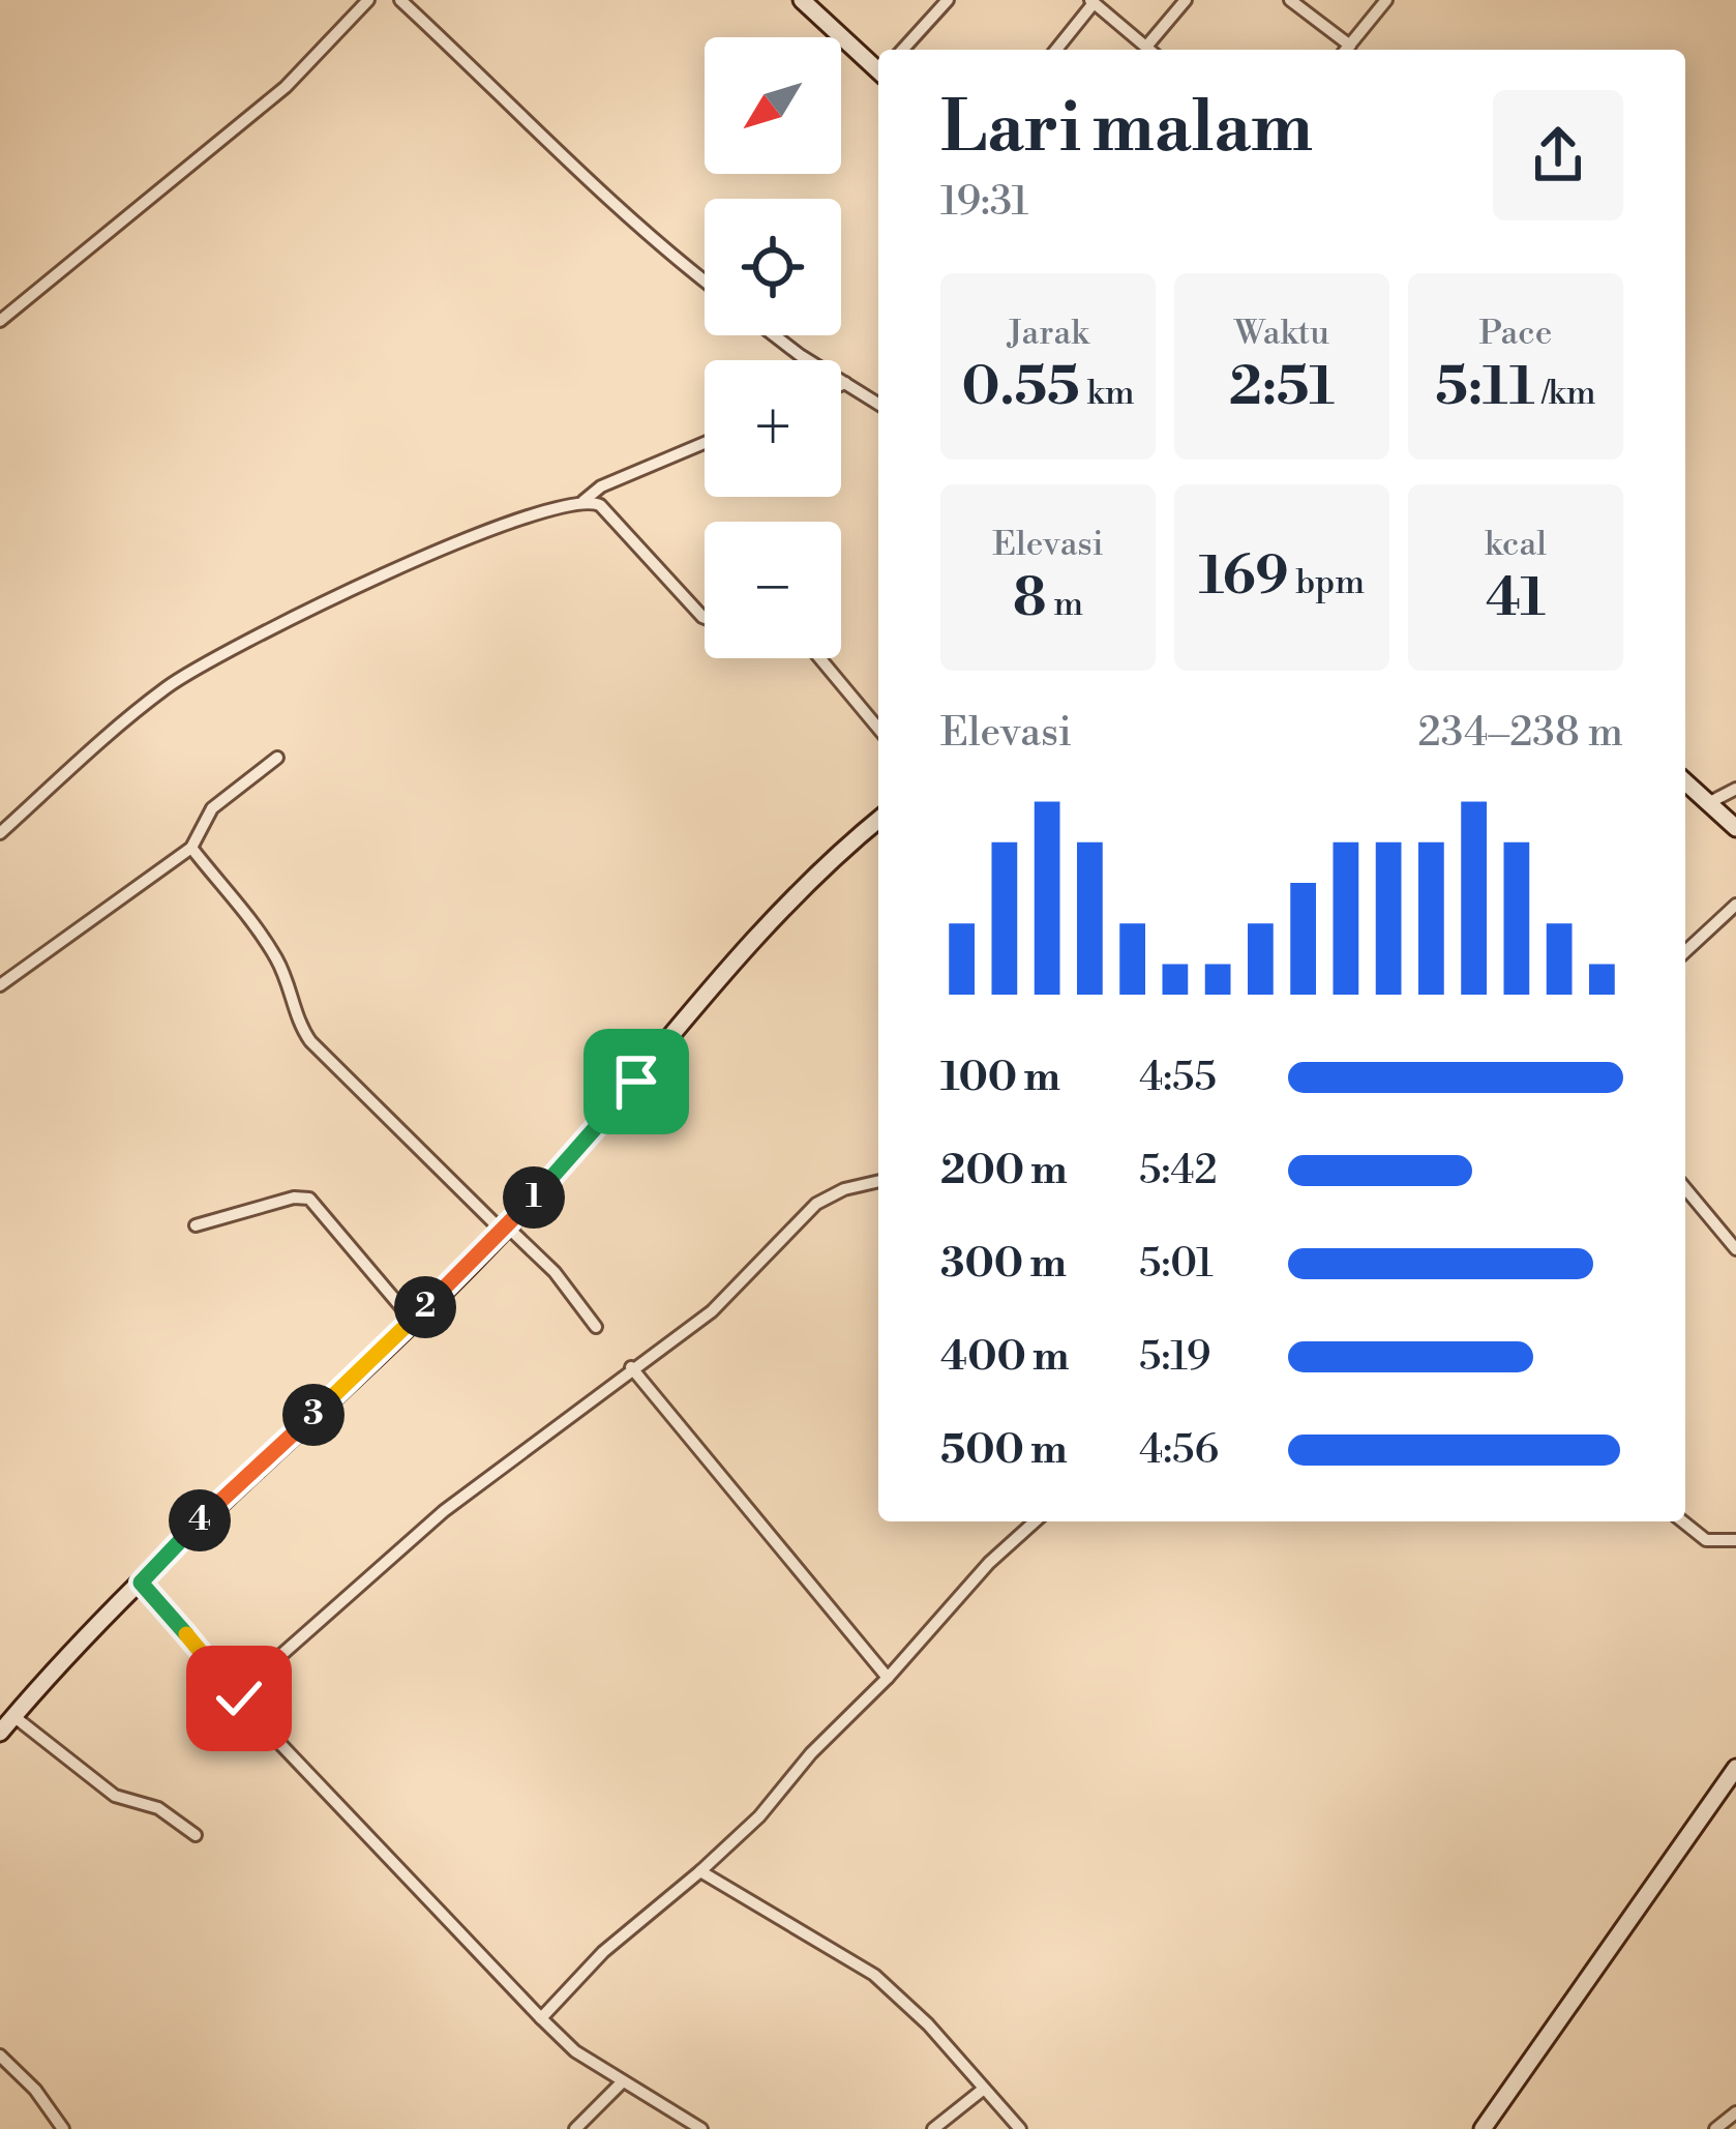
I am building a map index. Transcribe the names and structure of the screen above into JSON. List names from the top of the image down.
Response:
{
  "north": "bottom left",
  "page": {
    "map_buttons": ["+", "−"],
    "heading": ["Lari malam", "19:31"],
    "stats": [
      ["Jarak", "0.55 km"],
      ["Waktu", "2:51"],
      ["Pace", "5:11 /km"],
      ["Elevasi", "8 m"],
      ["169 bpm"],
      ["kcal", "41"]
    ],
    "chart": ["Elevasi", "234–238 m"],
    "list": [
      {
        "name": "100 m",
        "note": "4:55"
      },
      {
        "name": "200 m",
        "note": "5:42"
      },
      {
        "name": "300 m",
        "note": "5:01"
      },
      {
        "name": "400 m",
        "note": "5:19"
      },
      {
        "name": "500 m",
        "note": "4:56"
      }
    ],
    "pins": [
      "1",
      "2",
      "3",
      "4"
    ]
  }
}
